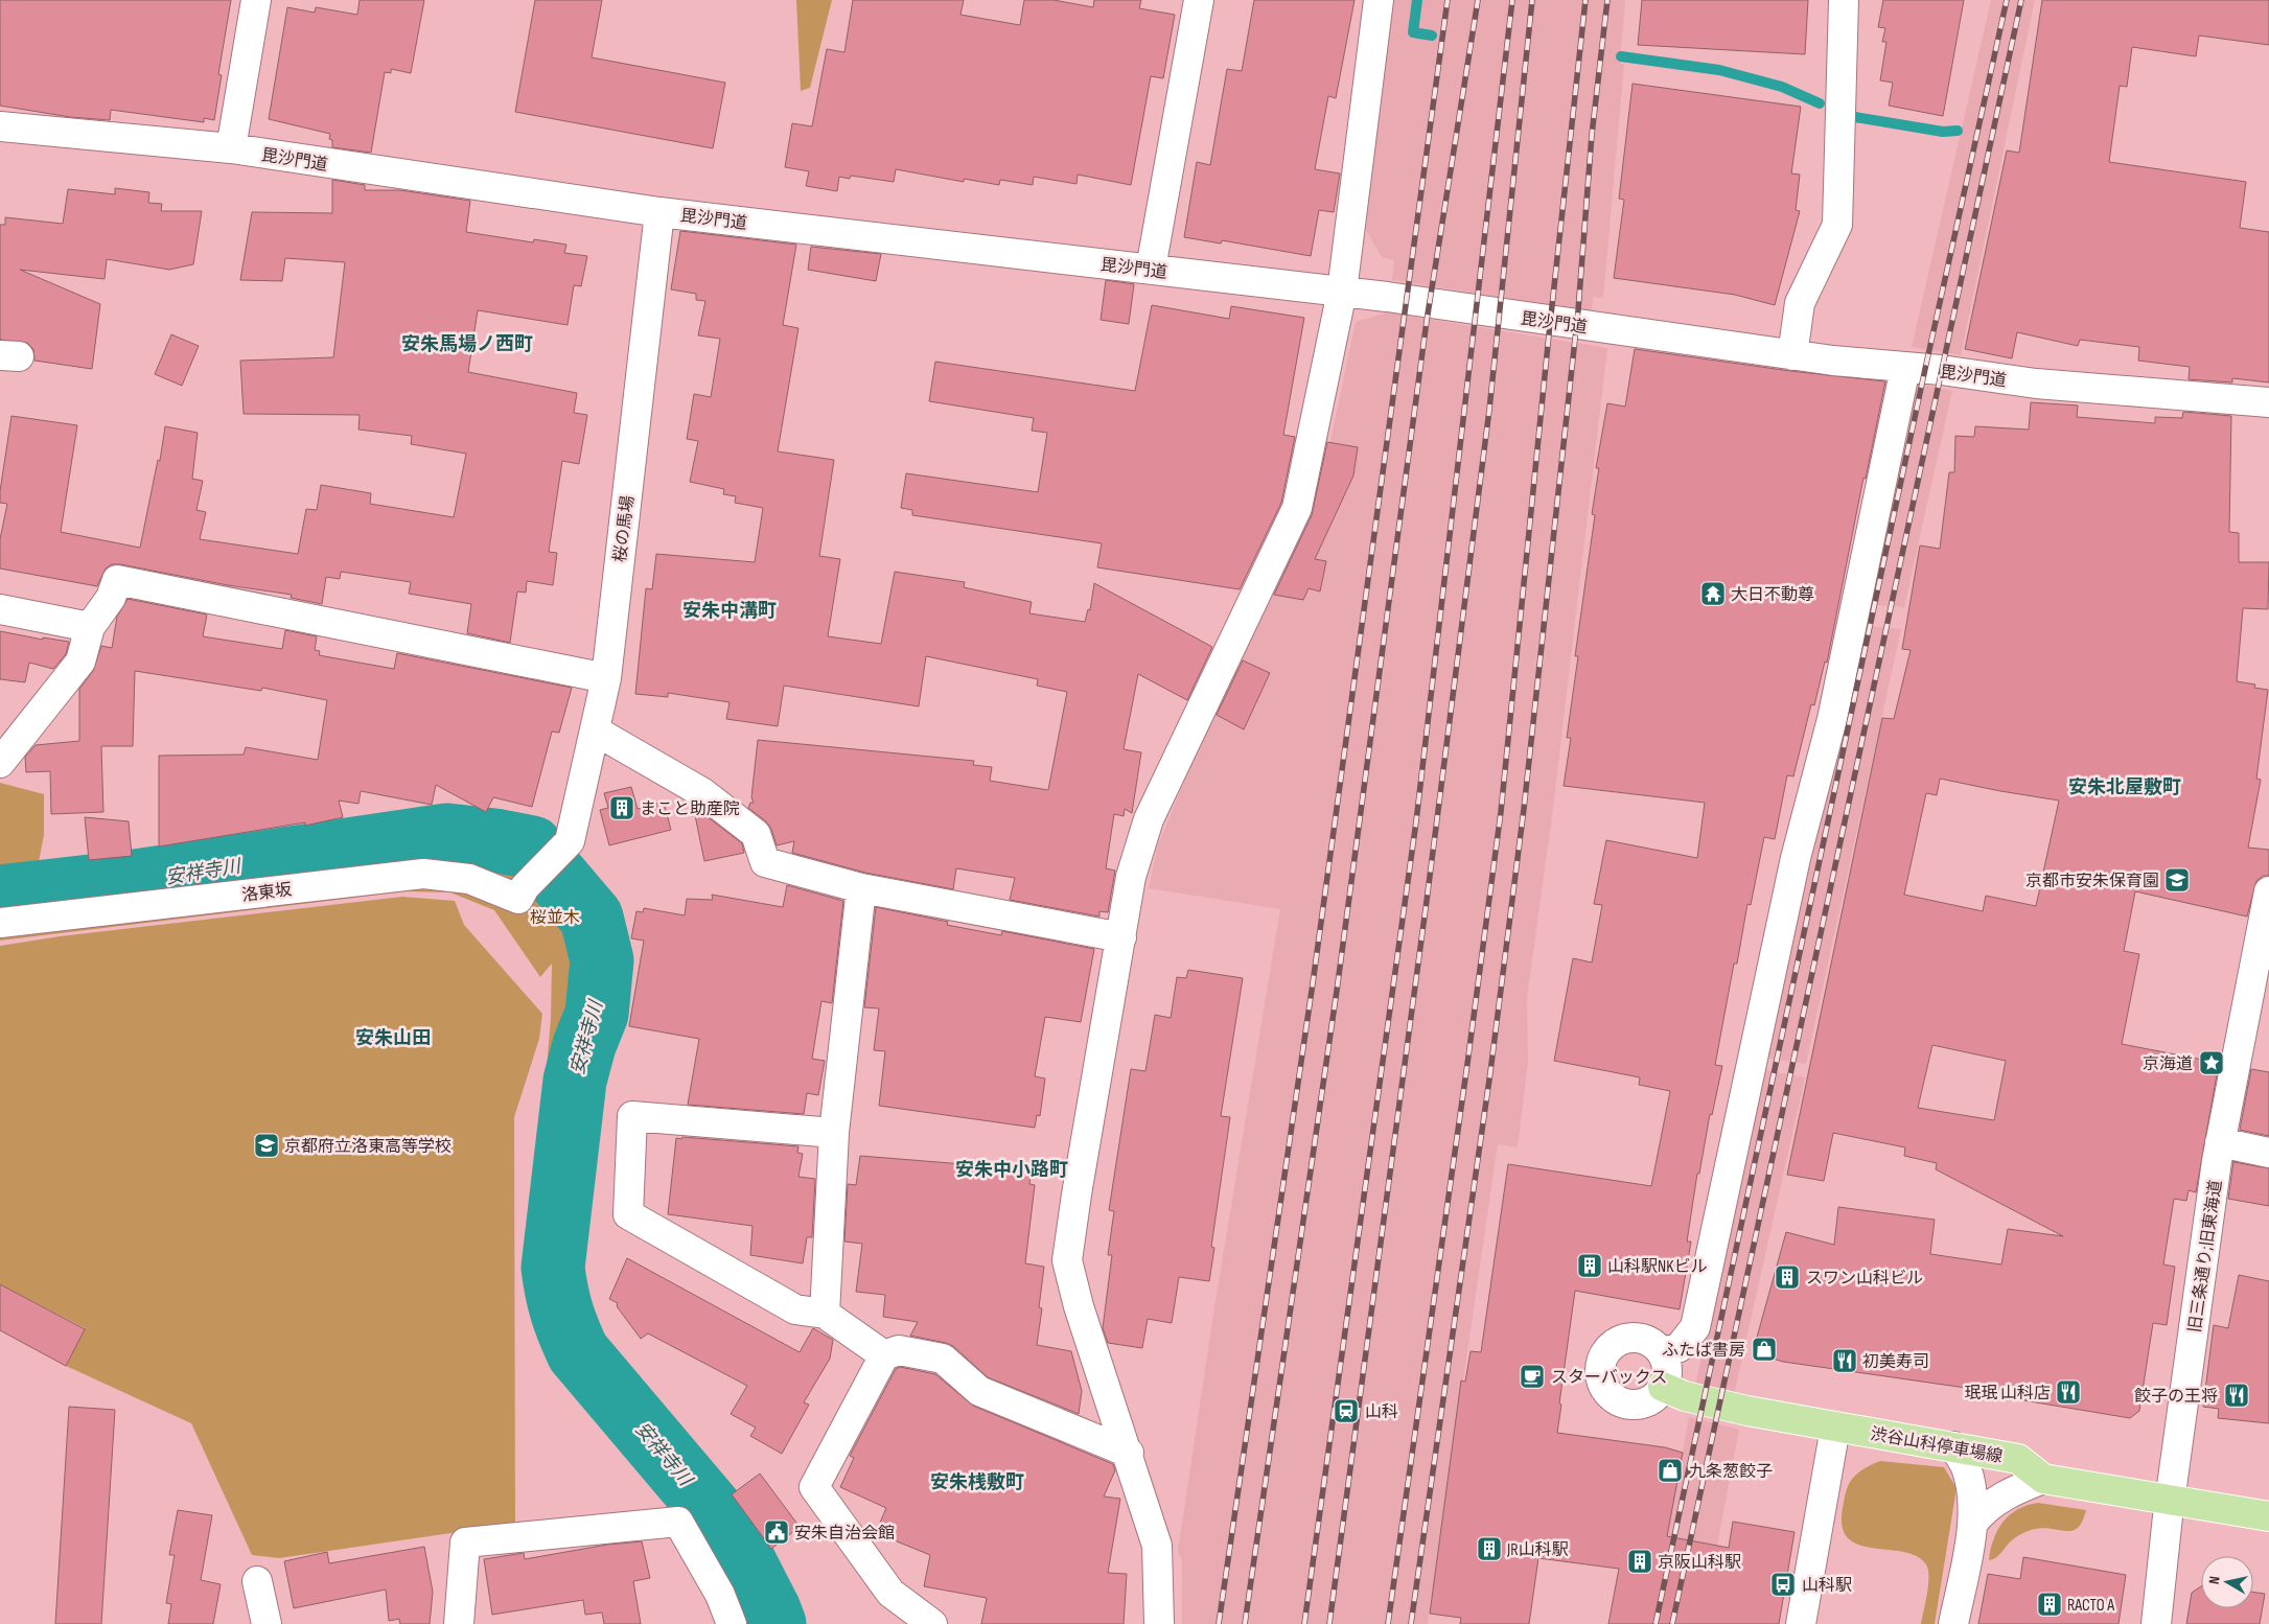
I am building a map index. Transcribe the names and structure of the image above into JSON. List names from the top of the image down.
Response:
{
  "streets": {
    "main road": ["渋谷山科停車場線"],
    "street": [
      "毘沙門道",
      "桜の馬場",
      "洛東坂",
      "旧三条通り;旧東海道"
    ]
  },
  "crossings": [
    ["毘沙門道", "桜の馬場"],
    ["桜の馬場", "洛東坂"],
    ["旧三条通り;旧東海道", "渋谷山科停車場線"]
  ],
  "districts": [
    "安朱馬場ノ西町",
    "安朱中溝町",
    "安朱北屋敷町",
    "安朱山田",
    "安朱中小路町",
    "安朱桟敷町"
  ],
  "water": ["安祥寺川"],
  "parks": ["桜並木"],
  "places": {
    "temple": ["大日不動尊"],
    "building": [
      "まこと助産院",
      "山科駅NKビル",
      "スワン山科ビル",
      "JR山科駅",
      "京阪山科駅",
      "RACTO A"
    ],
    "school or university": ["京都市安朱保育園", "京都府立洛東高等学校"],
    "place": ["京海道"],
    "shop": ["ふたば書房", "九条葱餃子"],
    "restaurant": ["初美寿司", "珉珉 山科店", "餃子の王将"],
    "cafe": ["スターバックス"],
    "station": ["山科"],
    "public building": ["安朱自治会館"],
    "bus stop": ["山科駅"]
  },
  "north": "left"
}
